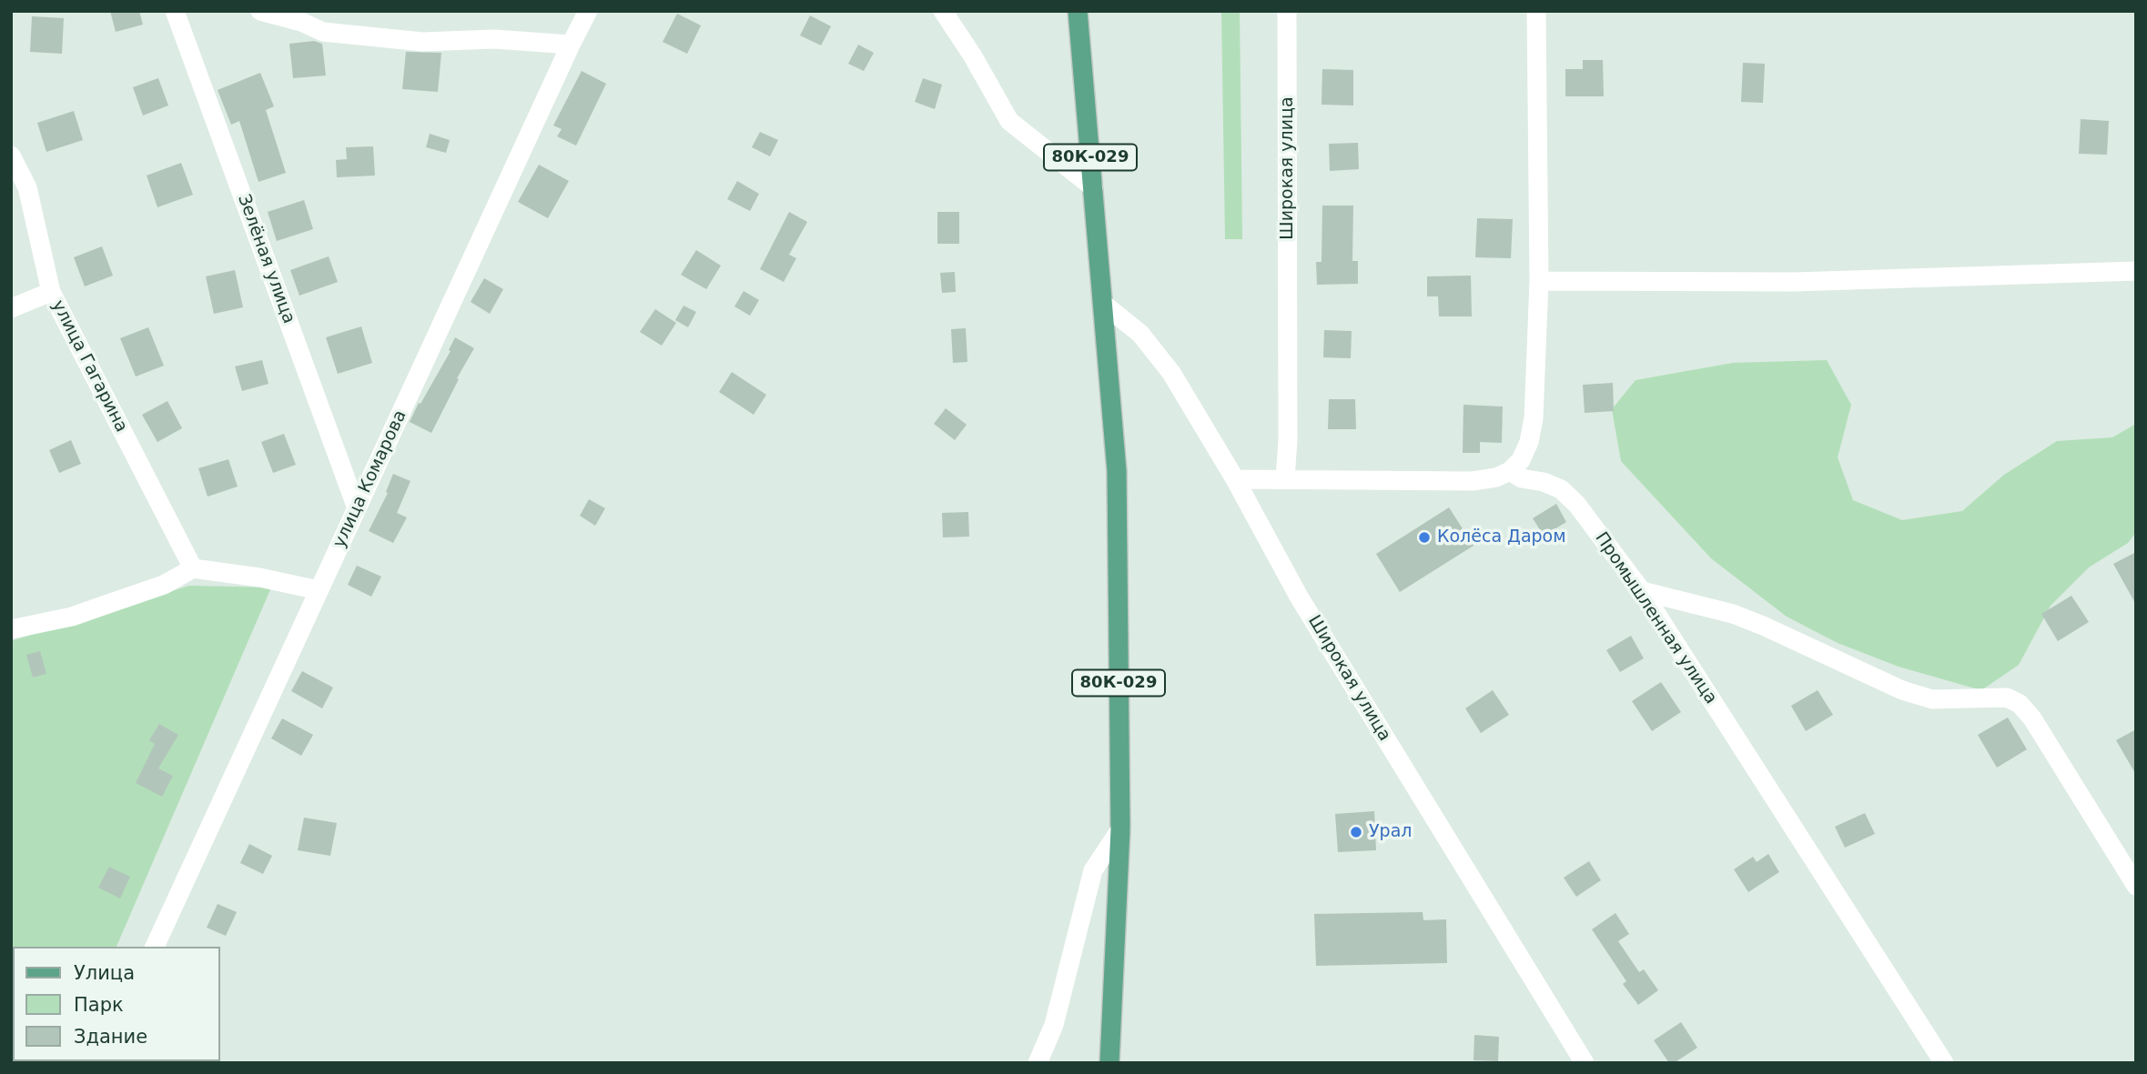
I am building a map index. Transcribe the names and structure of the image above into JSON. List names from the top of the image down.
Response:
{
  "streets": {
    "main road": ["80К-029"],
    "street": [
      "Широкая улица",
      "Зелёная улица",
      "улица Гагарина",
      "улица Комарова",
      "Промышленная улица"
    ]
  },
  "crossings": [
    ["80К-029", "Широкая улица"],
    ["Зелёная улица", "улица Комарова"]
  ],
  "places": ["Колёса Даром", "Урал"],
  "legend": ["Улица", "Парк", "Здание"]
}
